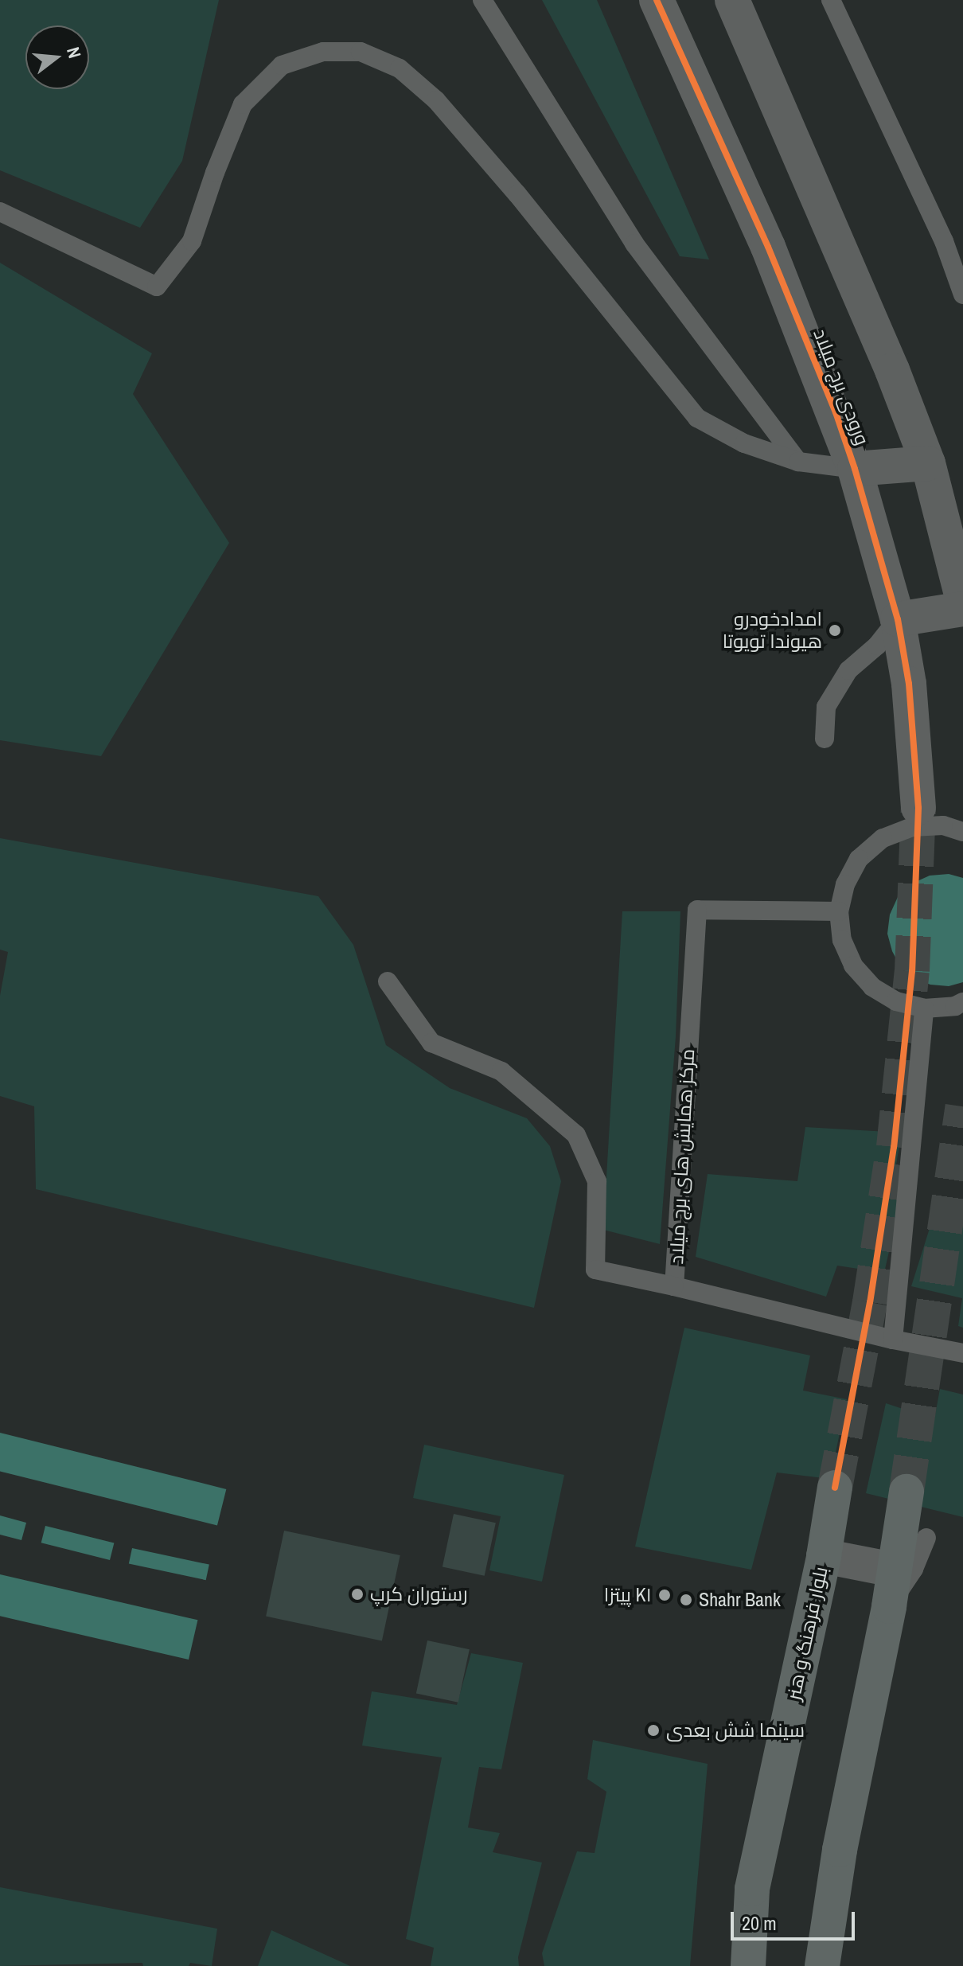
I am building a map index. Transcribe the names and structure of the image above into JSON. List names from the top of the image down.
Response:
{
  "streets": {
    "main road": ["بلوار فرهنگ و هنر"],
    "street": ["ورودی برج میلاد"],
    "lane": ["مرکز همایش های برج میلاد"]
  },
  "places": [
    "امدادخودرو هیوندا تویوتا",
    "رستوران کرپ",
    "پیتزا K۱",
    "Shahr Bank",
    "سینما شش بعدی"
  ],
  "scale_bar": "20 m",
  "north": "right"
}
